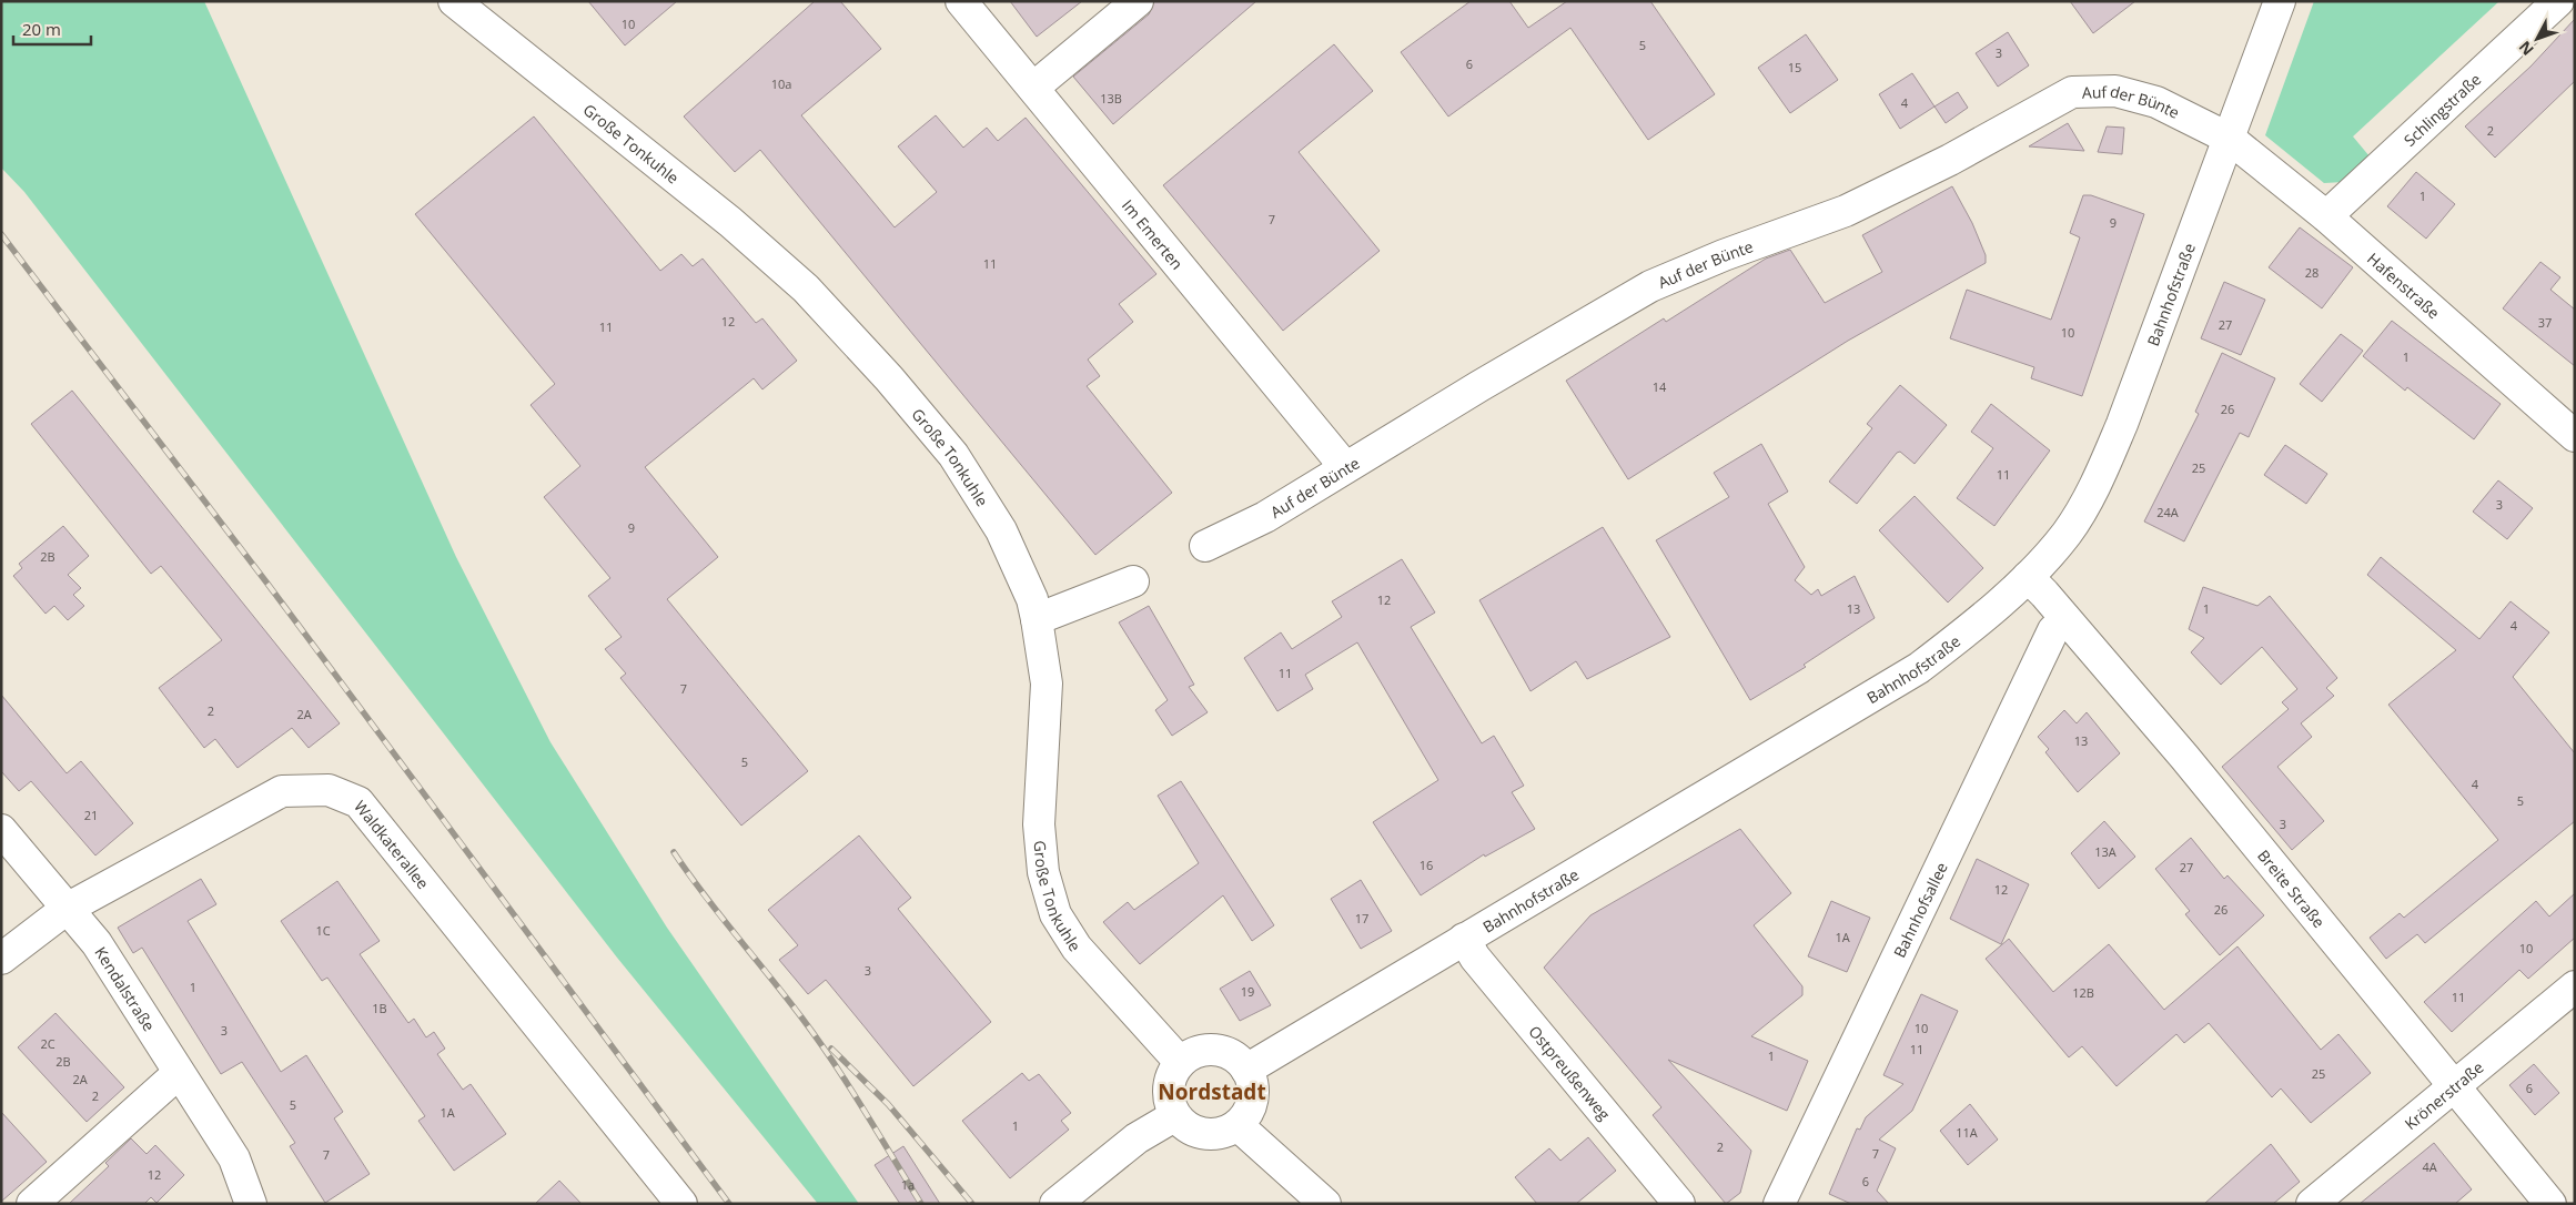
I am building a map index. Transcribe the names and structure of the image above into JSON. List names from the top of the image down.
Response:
{
  "streets": {
    "street": [
      "Auf der Bünte",
      "Schlingstraße",
      "Große Tonkuhle",
      "Im Emerten",
      "Hafenstraße",
      "Bahnhofstraße",
      "Waldkaterallee",
      "Breite Straße",
      "Bahnhofsallee",
      "Kendalstraße",
      "Ostpreußenweg",
      "Krönerstraße"
    ]
  },
  "crossings": [
    ["Auf der Bünte", "Im Emerten"],
    ["Auf der Bünte", "Hafenstraße"],
    ["Auf der Bünte", "Bahnhofstraße"],
    ["Schlingstraße", "Hafenstraße"],
    ["Große Tonkuhle", "Bahnhofstraße"],
    ["Hafenstraße", "Bahnhofstraße"],
    ["Bahnhofstraße", "Breite Straße"],
    ["Bahnhofstraße", "Ostpreußenweg"],
    ["Waldkaterallee", "Kendalstraße"],
    ["Breite Straße", "Bahnhofsallee"],
    ["Breite Straße", "Krönerstraße"]
  ],
  "districts": ["Nordstadt"],
  "house_numbers": [
    "10",
    "5",
    "3",
    "6",
    "15",
    "10a",
    "13B",
    "4",
    "2",
    "1",
    "7",
    "9",
    "11",
    "28",
    "12",
    "37",
    "27",
    "11",
    "10",
    "1",
    "14",
    "26",
    "25",
    "11",
    "3",
    "24A",
    "9",
    "2B",
    "12",
    "13",
    "1",
    "4",
    "11",
    "7",
    "2",
    "2A",
    "13",
    "5",
    "4",
    "5",
    "21",
    "3",
    "13A",
    "16",
    "27",
    "12",
    "26",
    "17",
    "1C",
    "1A",
    "10",
    "3",
    "1",
    "19",
    "12B",
    "11",
    "1B",
    "10",
    "3",
    "2C",
    "11",
    "1",
    "2B",
    "25",
    "2A",
    "6",
    "2",
    "5",
    "1A",
    "1",
    "11A",
    "2",
    "7",
    "7",
    "4A",
    "12",
    "6",
    "1a"
  ],
  "scale_bar": "20 m",
  "north": "bottom left"
}
